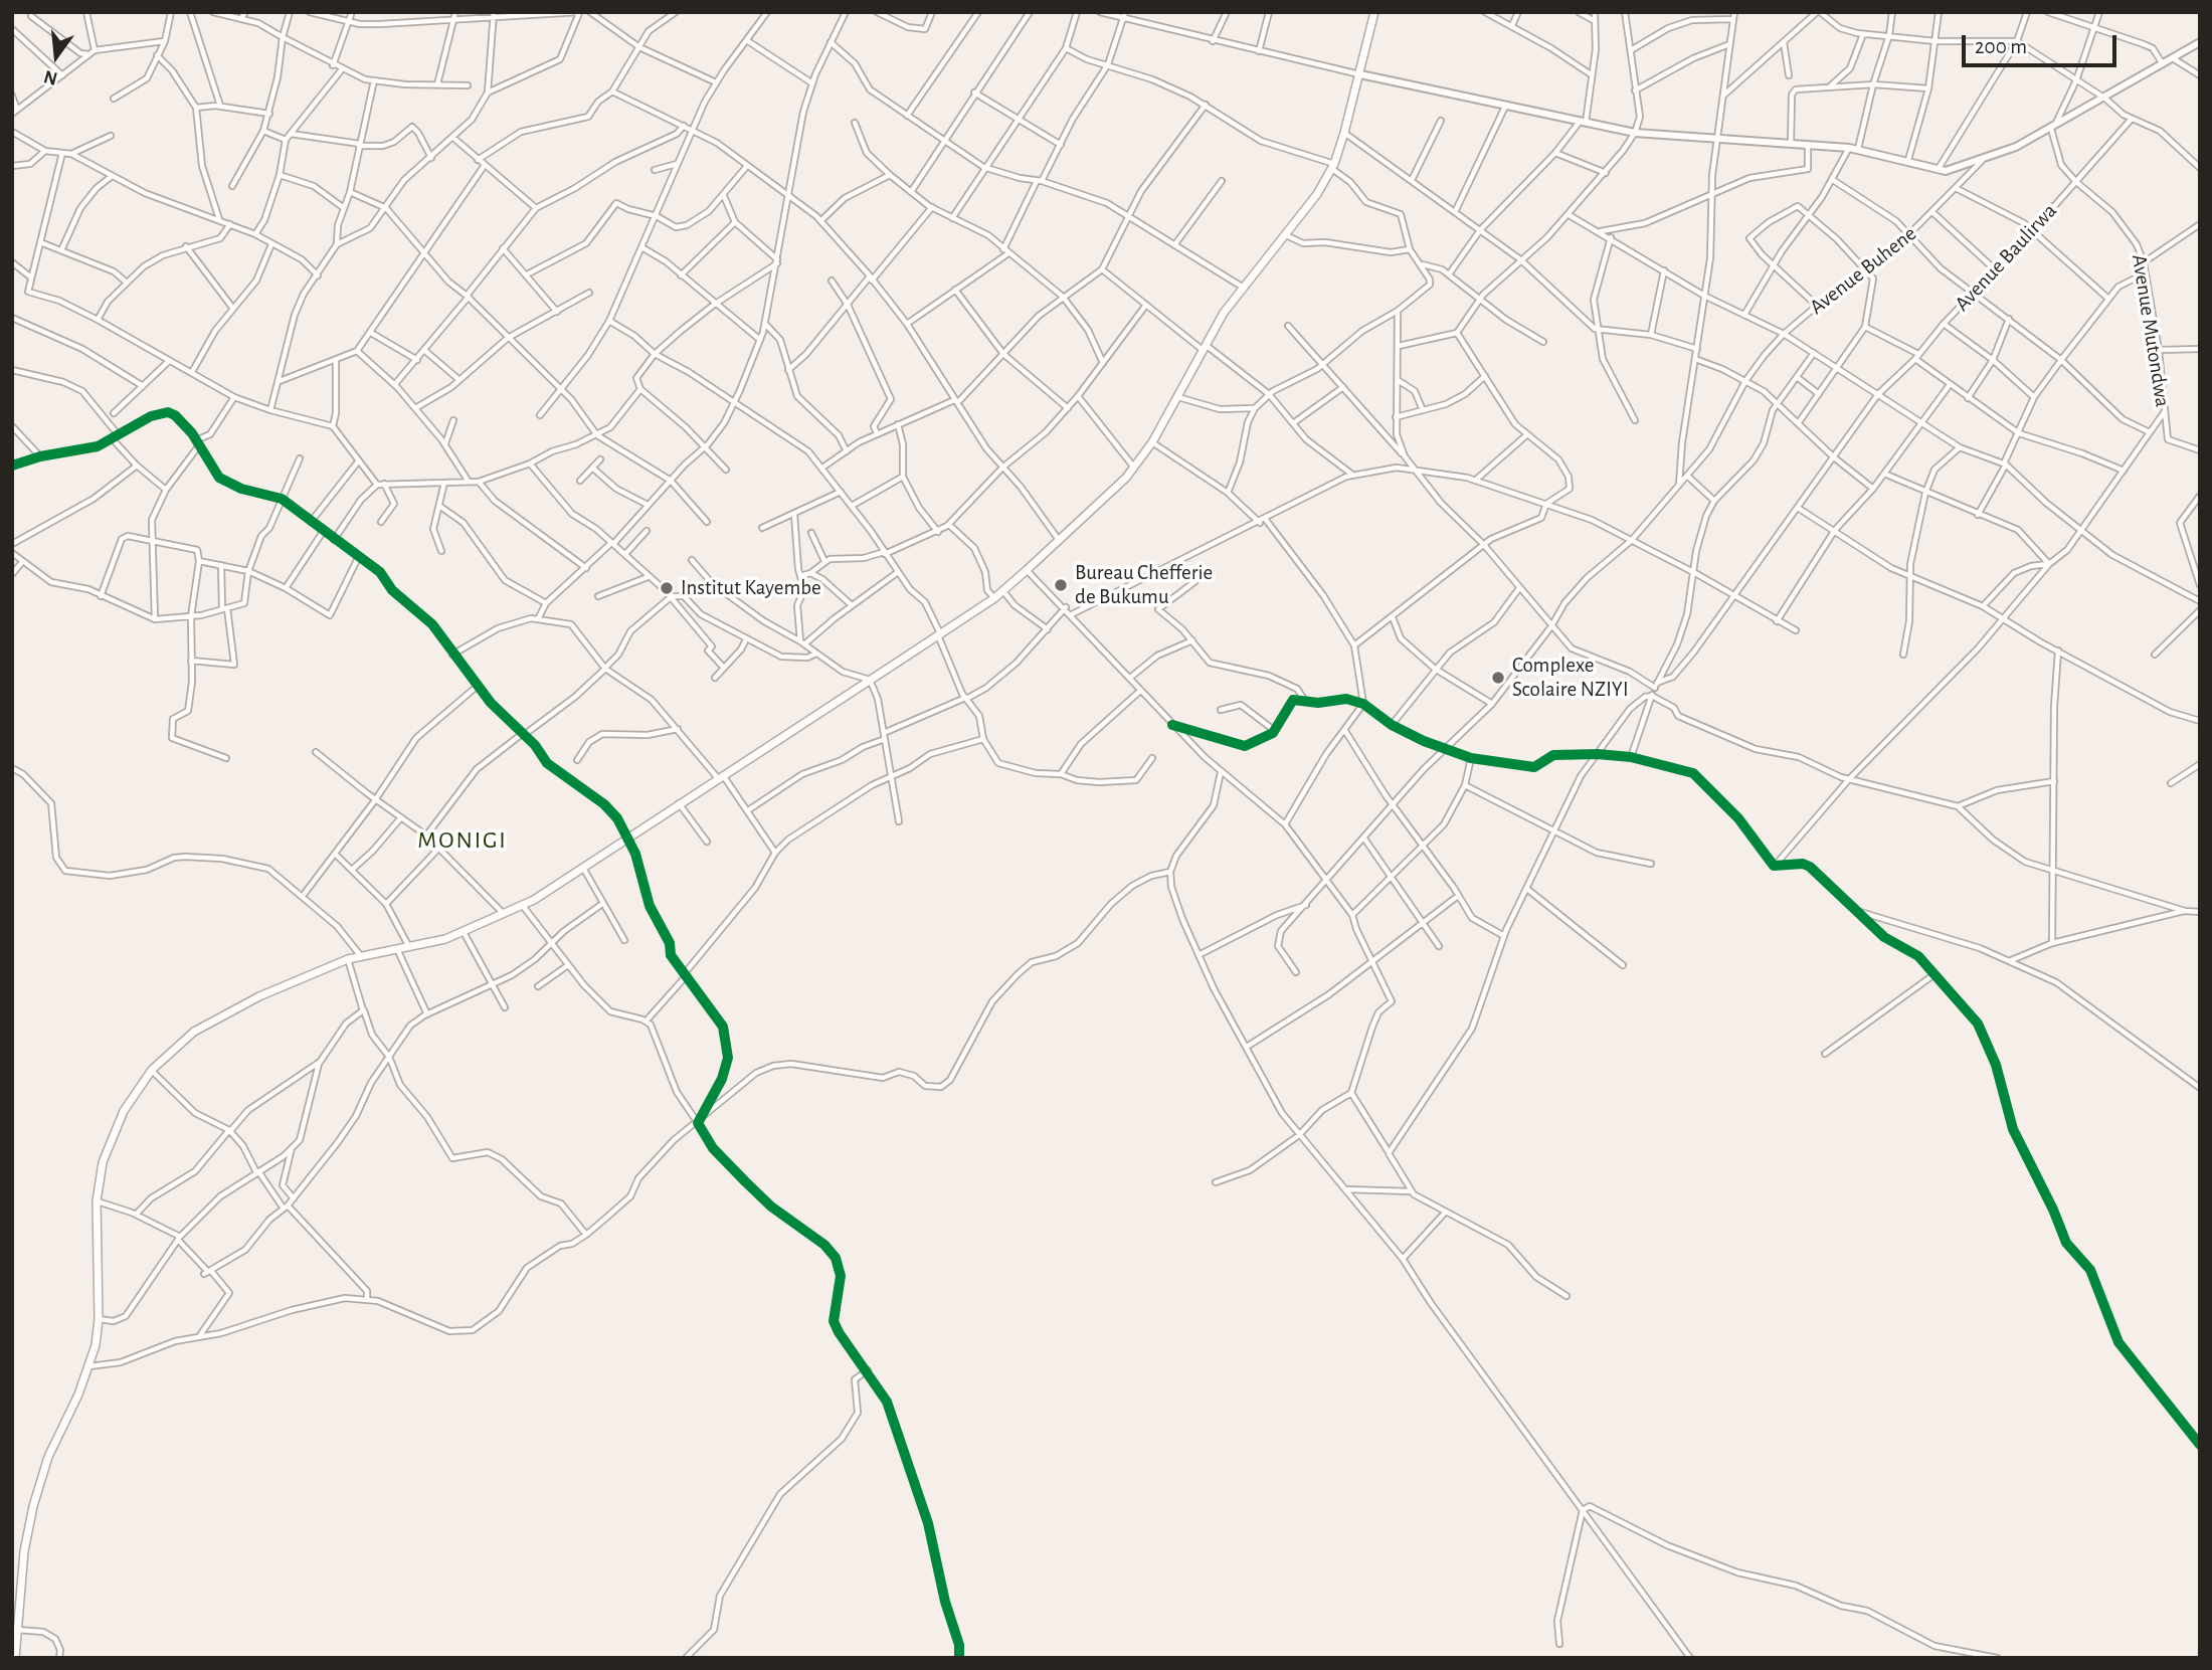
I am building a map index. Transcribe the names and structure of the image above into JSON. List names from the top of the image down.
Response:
{
  "streets": {
    "street": ["Avenue Baulirwa", "Avenue Buhene", "Avenue Mutondwa"]
  },
  "crossings": [
    ["Avenue Baulirwa", "Avenue Mutondwa"]
  ],
  "districts": ["MONIGI"],
  "places": ["Bureau Chefferie de Bukumu", "Institut Kayembe", "Complexe Scolaire NZIYI"],
  "scale_bar": "200 m",
  "north": "bottom"
}
